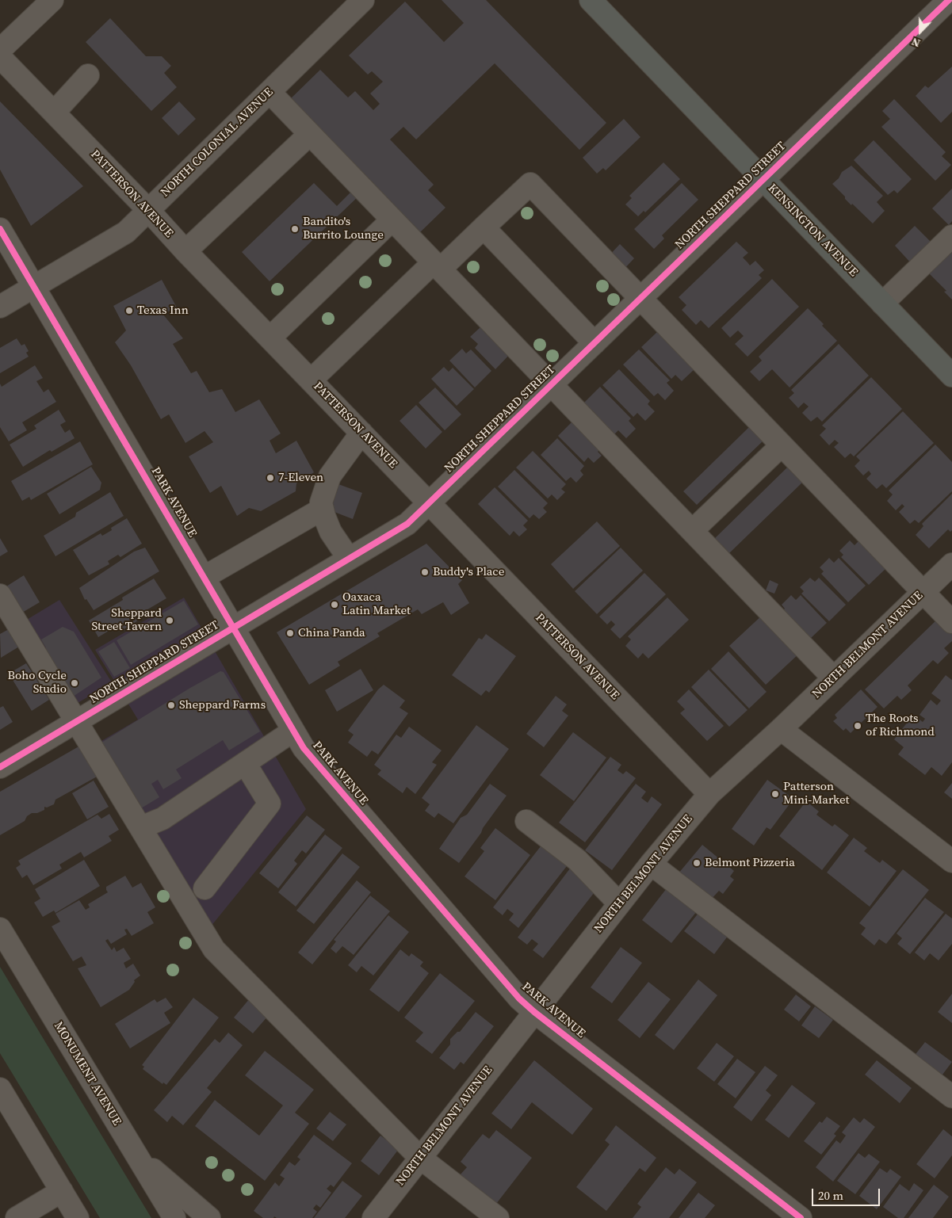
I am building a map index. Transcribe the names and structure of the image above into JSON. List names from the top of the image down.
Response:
{
  "streets": {
    "main road": ["KENSINGTON AVENUE"],
    "street": [
      "NORTH COLONIAL AVENUE",
      "PATTERSON AVENUE",
      "NORTH SHEPPARD STREET",
      "PARK AVENUE",
      "NORTH BELMONT AVENUE",
      "MONUMENT AVENUE"
    ]
  },
  "crossings": [
    ["NORTH COLONIAL AVENUE", "PATTERSON AVENUE"],
    ["NORTH COLONIAL AVENUE", "PARK AVENUE"],
    ["PATTERSON AVENUE", "NORTH SHEPPARD STREET"],
    ["PATTERSON AVENUE", "NORTH BELMONT AVENUE"],
    ["NORTH SHEPPARD STREET", "KENSINGTON AVENUE"],
    ["NORTH SHEPPARD STREET", "PARK AVENUE"],
    ["PARK AVENUE", "NORTH BELMONT AVENUE"]
  ],
  "places": [
    "Bandito's Burrito Lounge",
    "Texas Inn",
    "7-Eleven",
    "Buddy's Place",
    "Oaxaca Latin Market",
    "Sheppard Street Tavern",
    "China Panda",
    "Boho Cycle Studio",
    "Sheppard Farms",
    "The Roots of Richmond",
    "Patterson Mini-Market",
    "Belmont Pizzeria"
  ],
  "scale_bar": "20 m",
  "north": "bottom"
}
